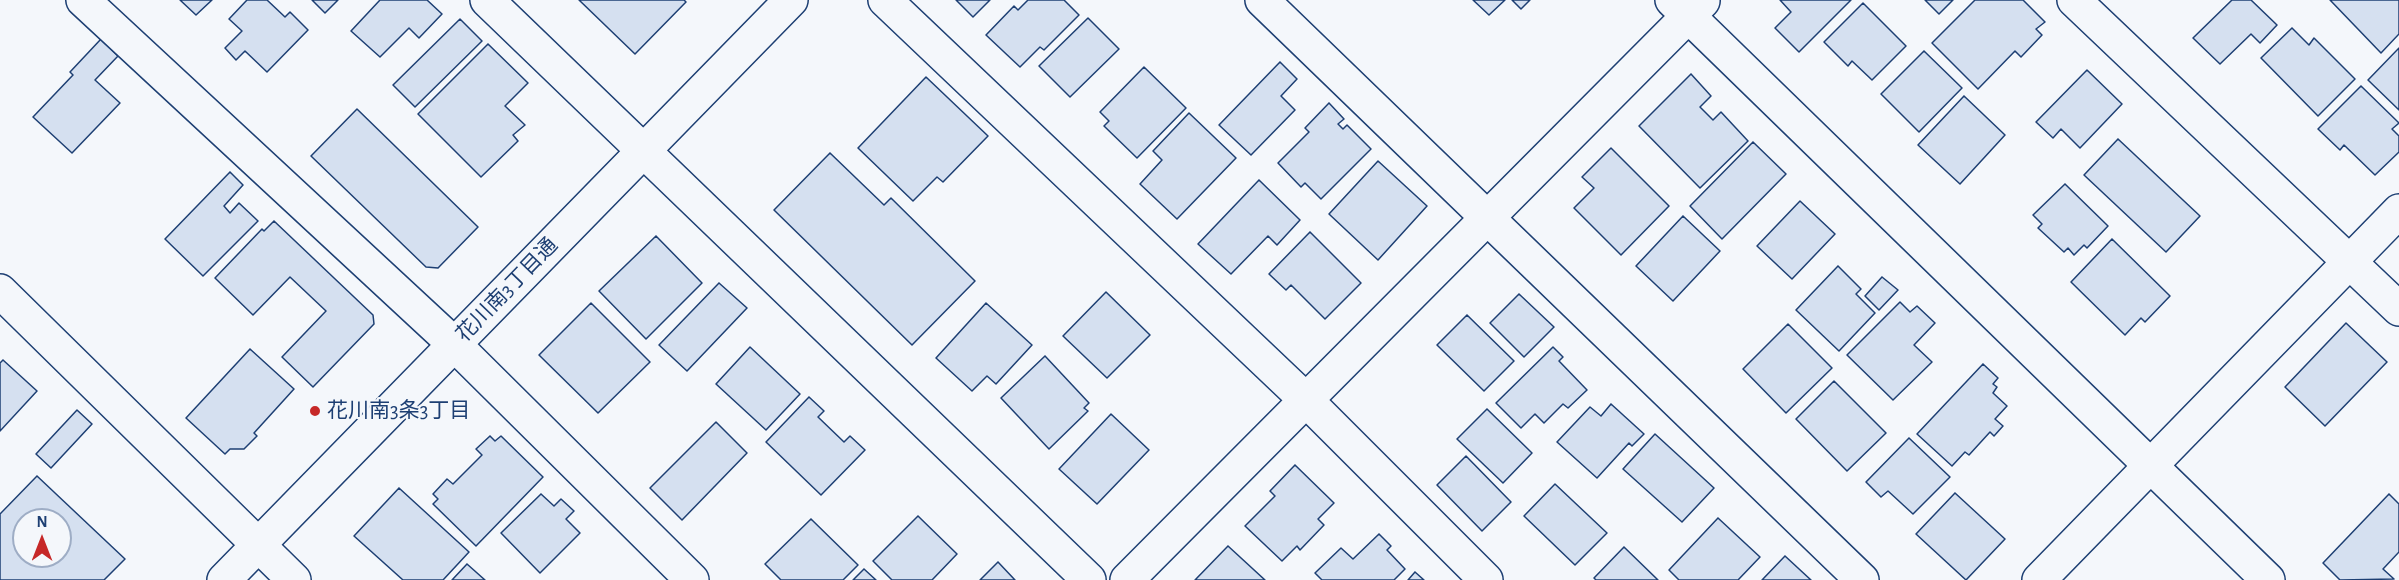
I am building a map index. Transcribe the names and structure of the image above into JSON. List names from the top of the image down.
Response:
{
  "streets": {
    "street": ["花川南3丁目通"]
  },
  "places": ["花川南3条3丁目"],
  "north": "top"
}
